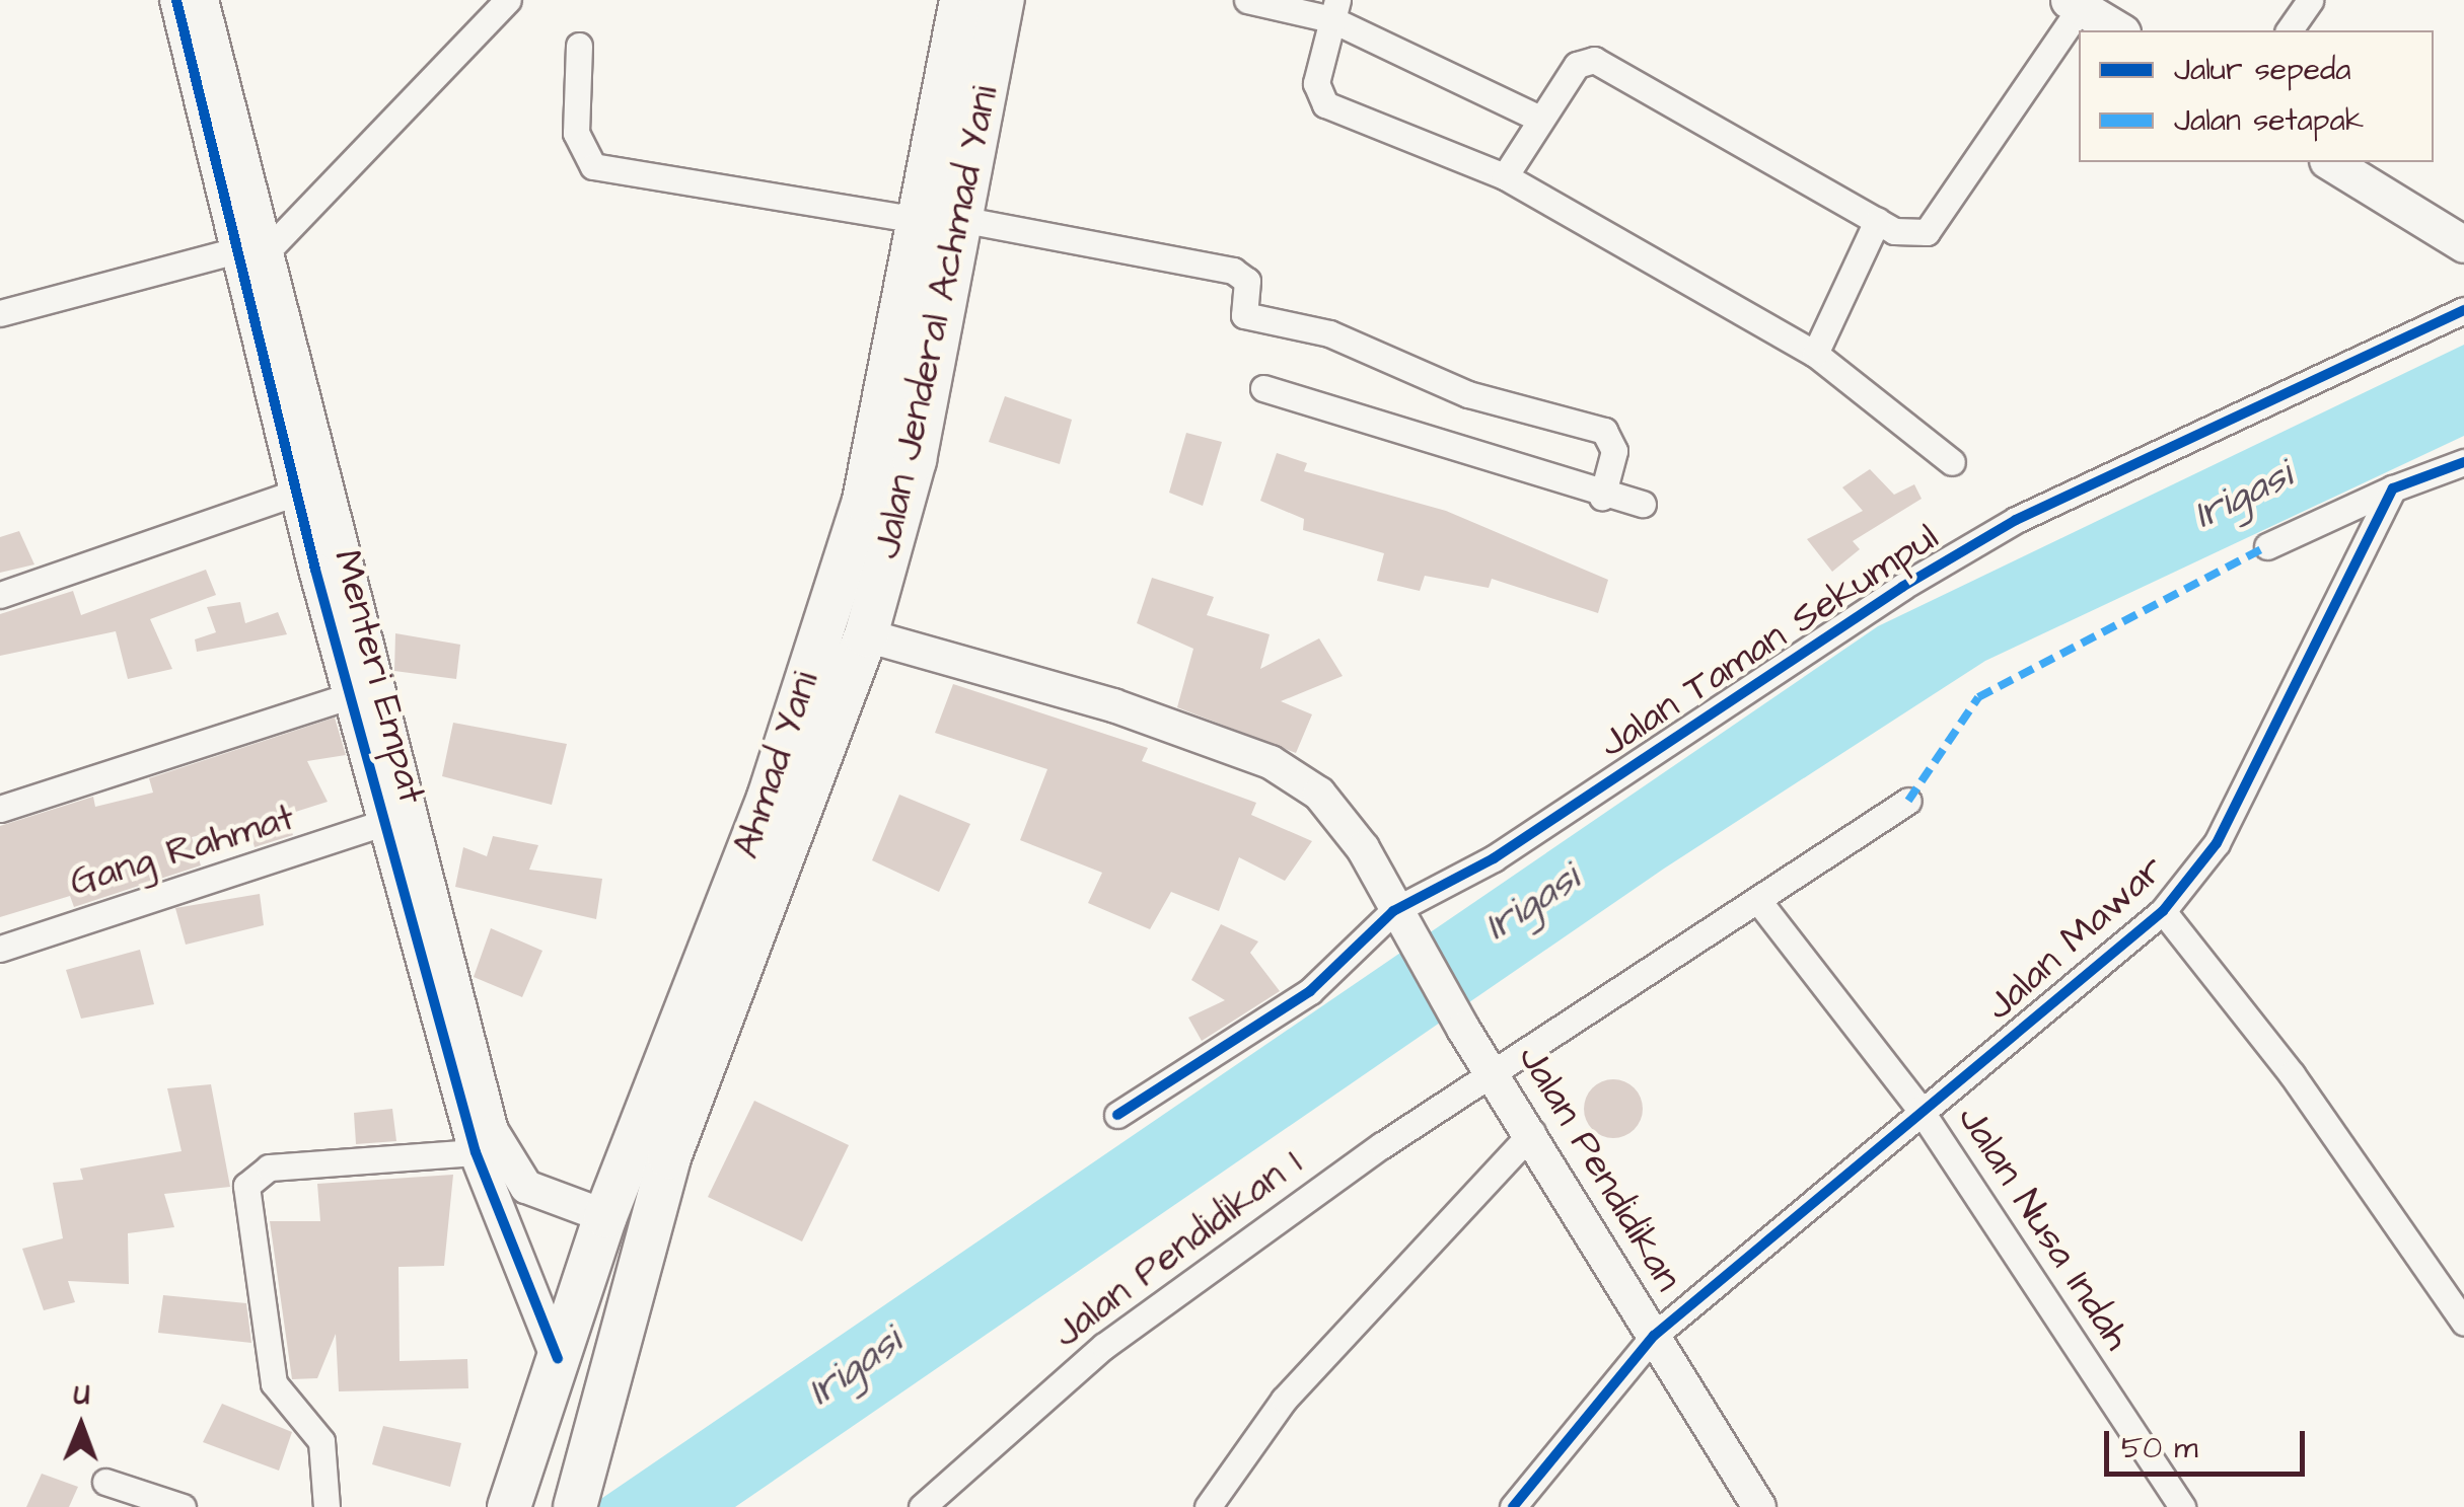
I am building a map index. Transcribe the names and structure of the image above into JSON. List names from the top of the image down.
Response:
{
  "streets": {
    "highway": ["Jalan Jenderal Achmad Yani", "Ahmad Yani"],
    "street": [
      "Jalan Taman Sekumpul",
      "Menteri Empat",
      "Gang Rahmat",
      "Jalan Mawar",
      "Jalan Pendidikan",
      "Jalan Nusa Indah",
      "Jalan Pendidikan 1"
    ]
  },
  "crossings": [
    ["Jalan Jenderal Achmad Yani", "Ahmad Yani"],
    ["Jalan Jenderal Achmad Yani", "Jalan Pendidikan"],
    ["Jalan Taman Sekumpul", "Jalan Pendidikan"],
    ["Menteri Empat", "Ahmad Yani"],
    ["Menteri Empat", "Gang Rahmat"],
    ["Jalan Mawar", "Jalan Pendidikan"],
    ["Jalan Mawar", "Jalan Nusa Indah"],
    ["Jalan Pendidikan", "Jalan Pendidikan 1"],
    ["Jalan Nusa Indah", "Jalan Pendidikan 1"]
  ],
  "water": ["Irigasi"],
  "legend": ["Jalur sepeda", "Jalan setapak"],
  "scale_bar": "50 m",
  "north": "top"
}
